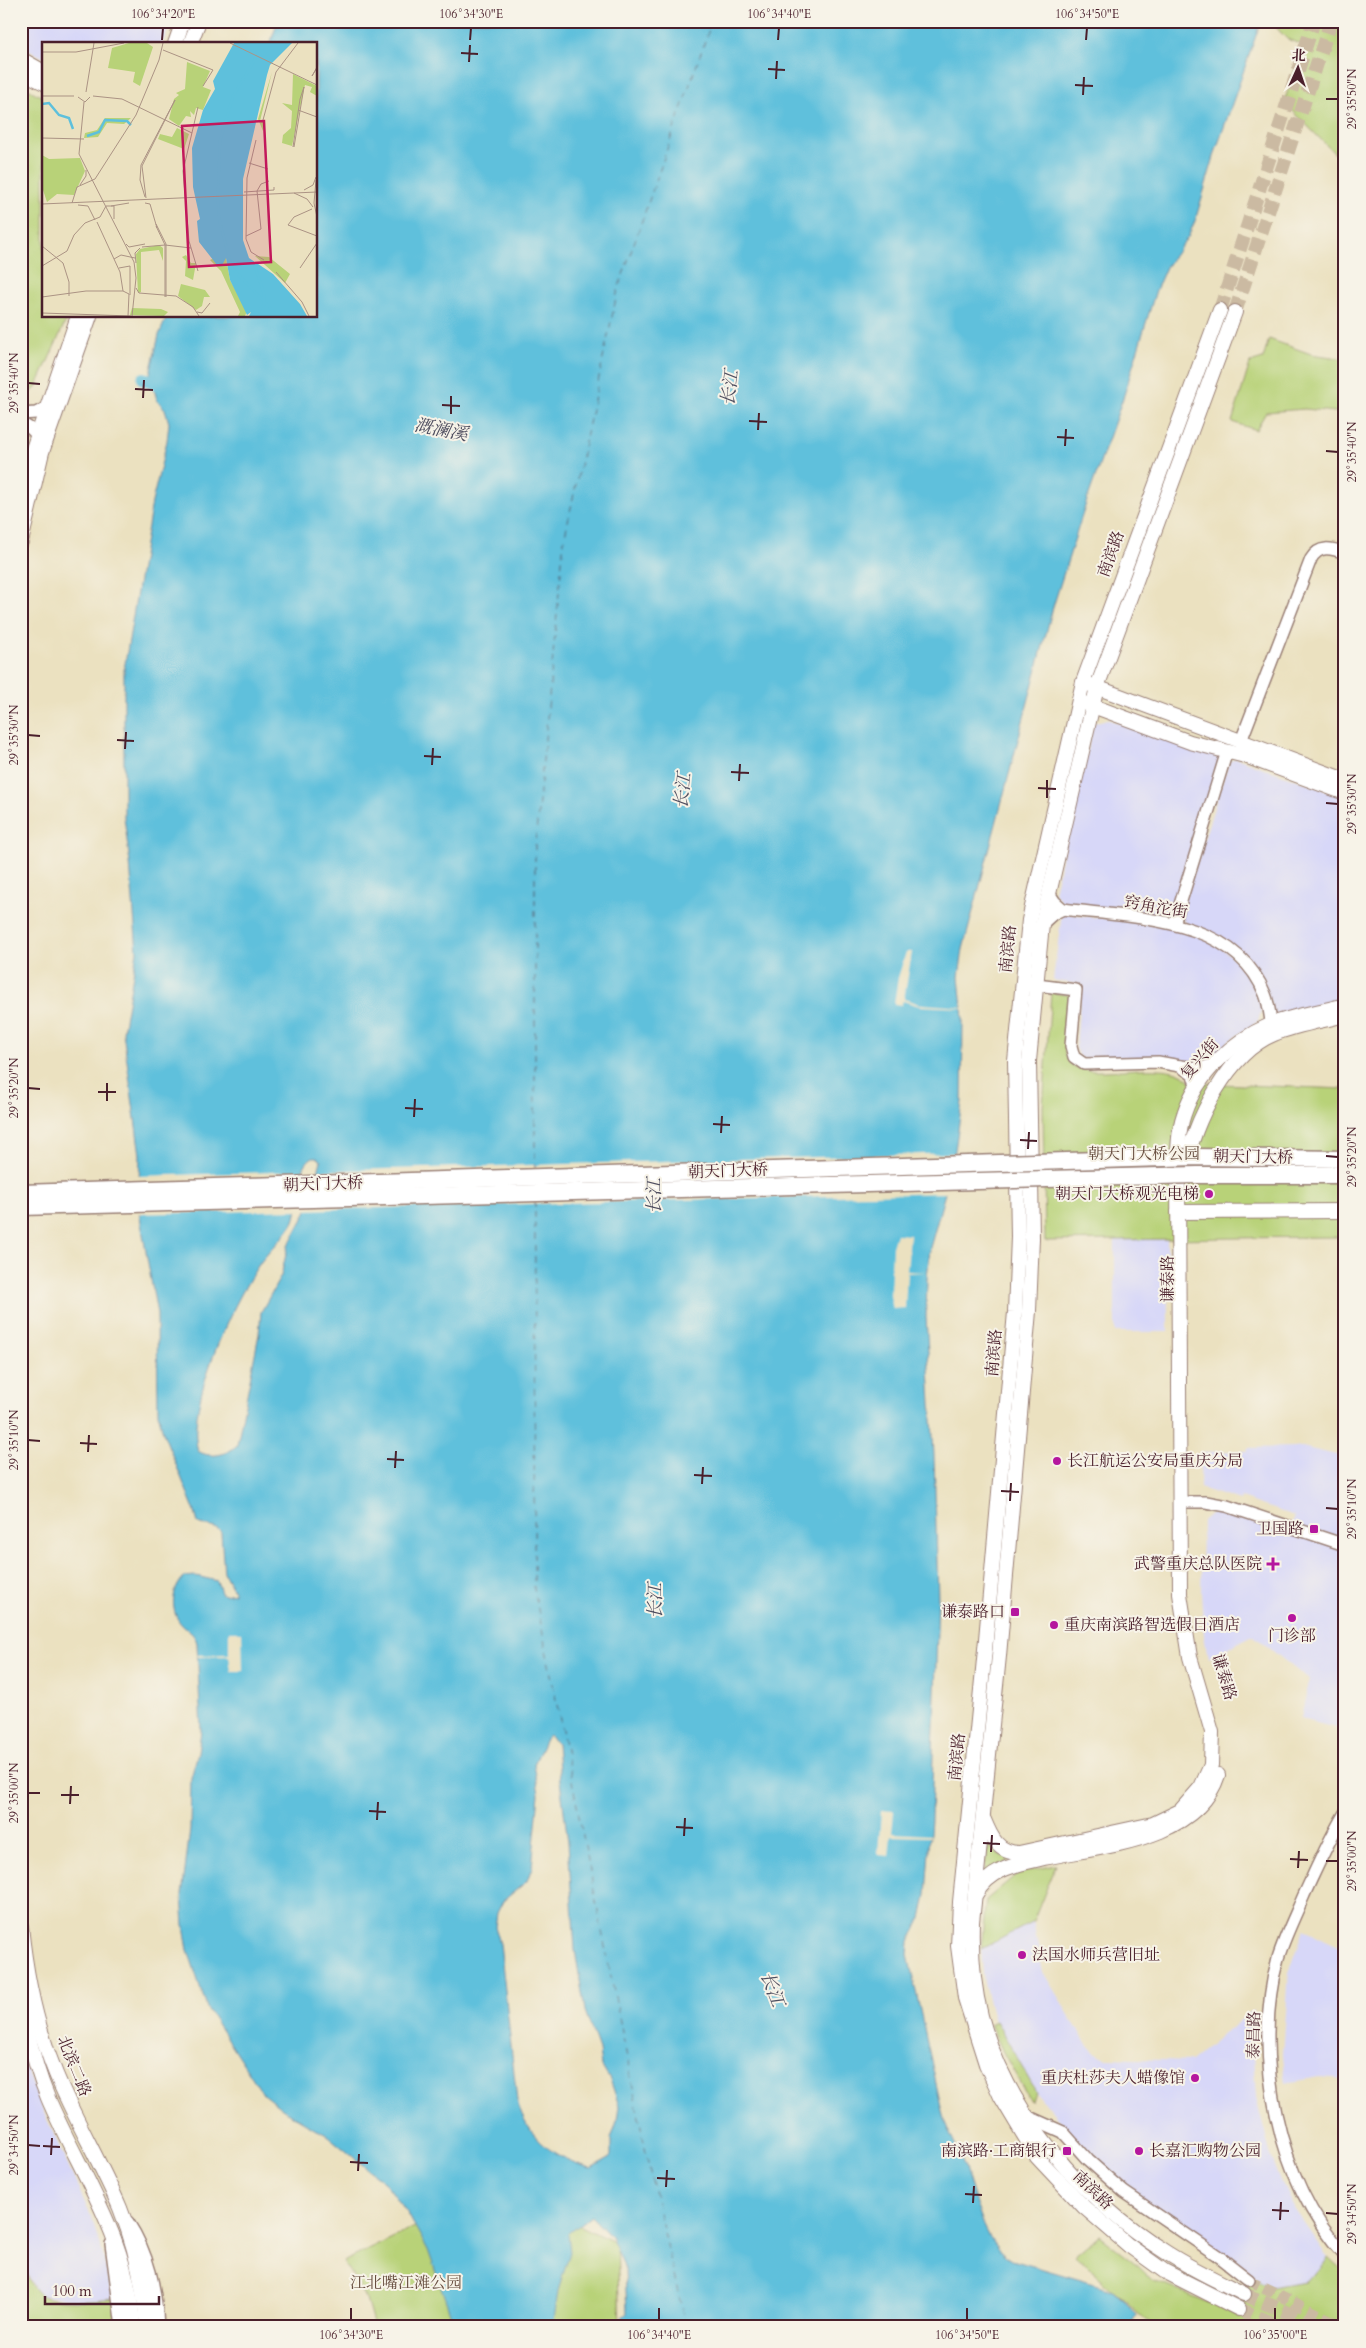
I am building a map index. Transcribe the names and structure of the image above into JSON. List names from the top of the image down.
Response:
{
  "streets": {
    "highway": ["朝天门大桥"],
    "main road": [
      "南滨路",
      "复兴街",
      "谦泰路",
      "北滨二路"
    ],
    "street": ["窍角沱街", "泰昌路"]
  },
  "crossings": [
    ["南滨路", "谦泰路"],
    ["窍角沱街", "复兴街"],
    ["复兴街", "谦泰路"]
  ],
  "water": ["长江", "溉澜溪"],
  "parks": ["朝天门大桥公园", "江北嘴江滩公园"],
  "places": {
    "other": [
      "朝天门大桥观光电梯",
      "长江航运公安局重庆分局",
      "门诊部",
      "重庆南滨路智选假日酒店",
      "法国水师兵营旧址",
      "重庆杜莎夫人蜡像馆",
      "长嘉汇购物公园"
    ],
    "transit": ["卫国路", "谦泰路口", "南滨路·工商银行"],
    "health": ["武警重庆总队医院"]
  },
  "scale_bar": "100 m",
  "north": "top",
  "coordinates": [
    "106°34'20\"E",
    "106°34'30\"E",
    "106°34'40\"E",
    "106°34'50\"E",
    "29°35'50\"N",
    "29°35'40\"N",
    "29°35'30\"N",
    "29°35'20\"N",
    "29°35'10\"N",
    "29°35'00\"N",
    "29°34'50\"N",
    "106°35'00\"E"
  ]
}
